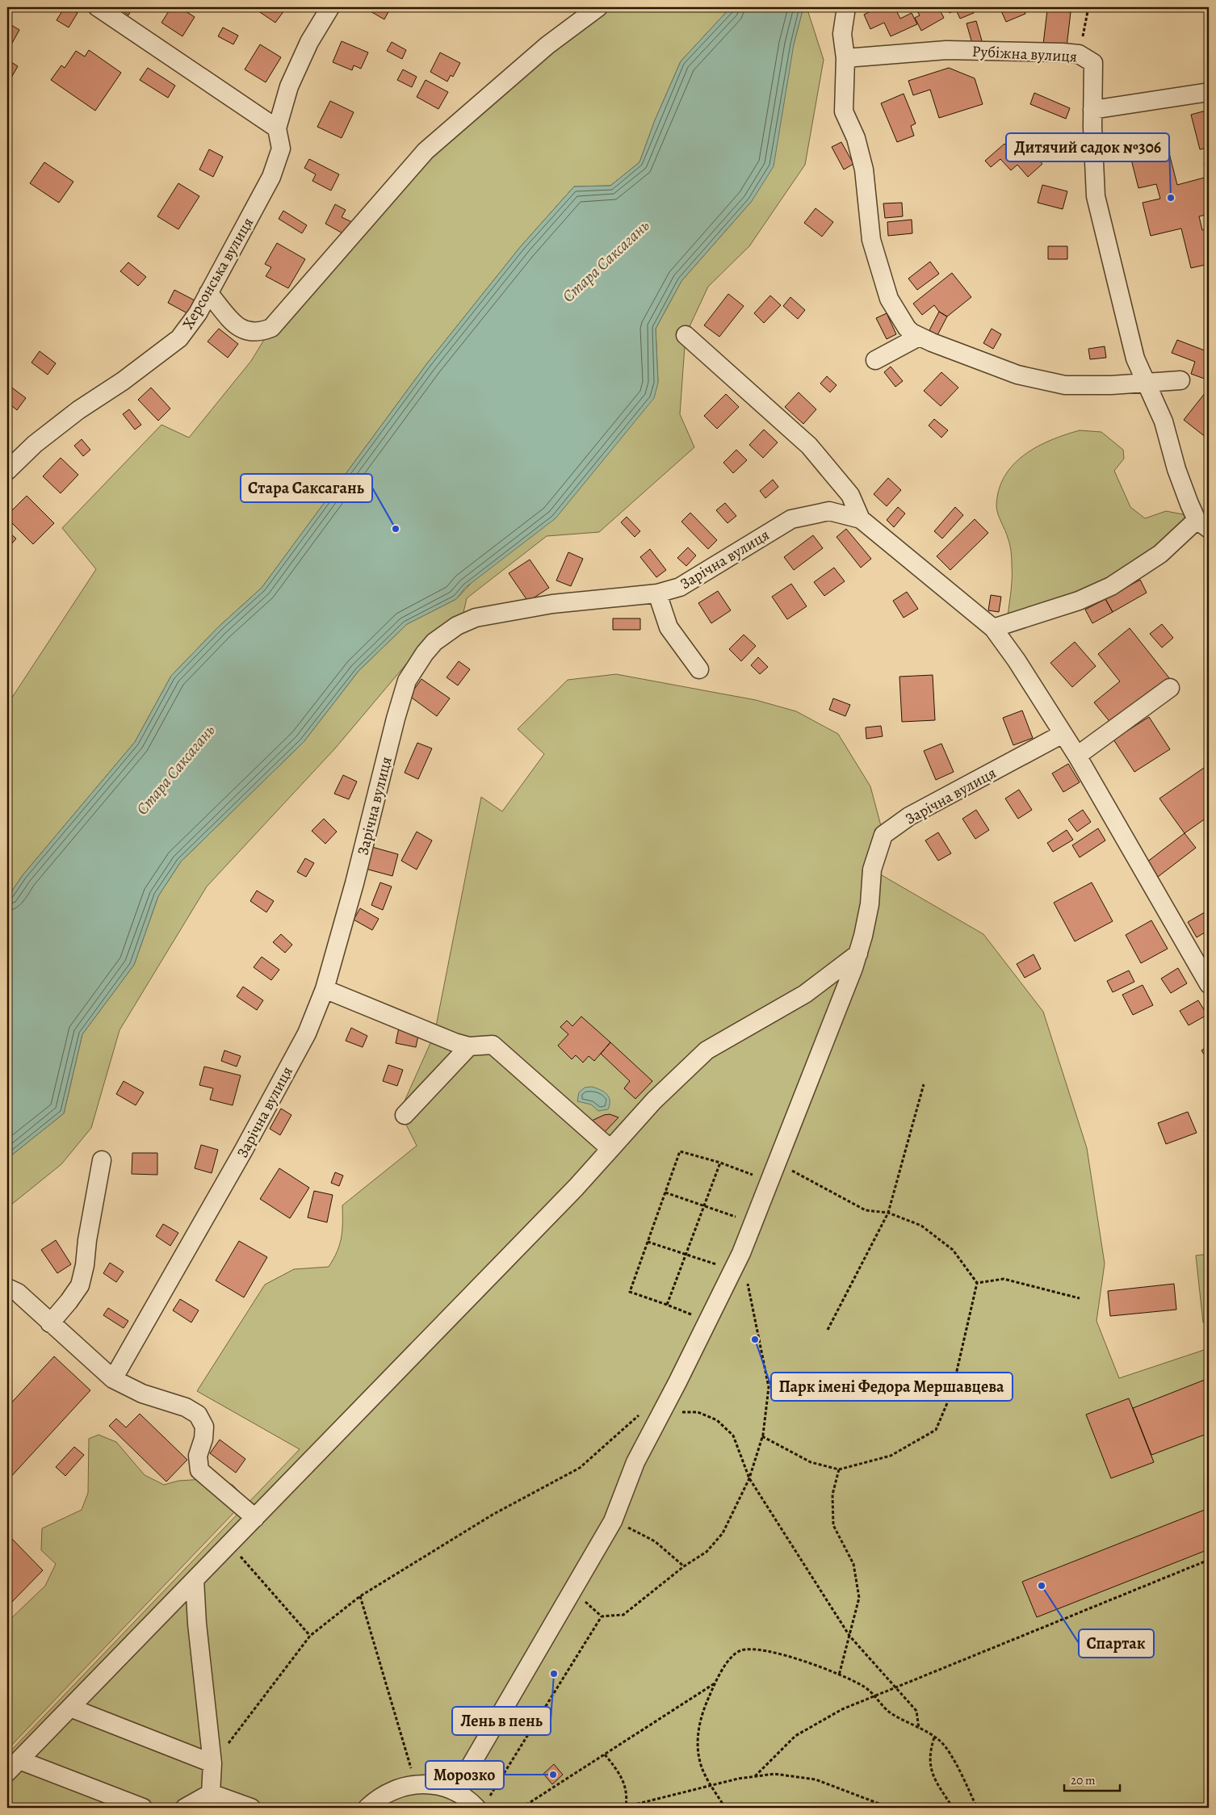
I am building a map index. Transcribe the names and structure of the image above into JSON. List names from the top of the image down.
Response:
{
  "streets": {
    "street": ["Рубіжна вулиця", "Херсонська вулиця", "Зарічна вулиця"]
  },
  "water": ["Стара Саксагань"],
  "places": [
    "Дитячий садок №306",
    "Стара Саксагань",
    "Парк імені Федора Мершавцева",
    "Спартак",
    "Лень в пень",
    "Морозко"
  ],
  "scale_bar": "20 m"
}
